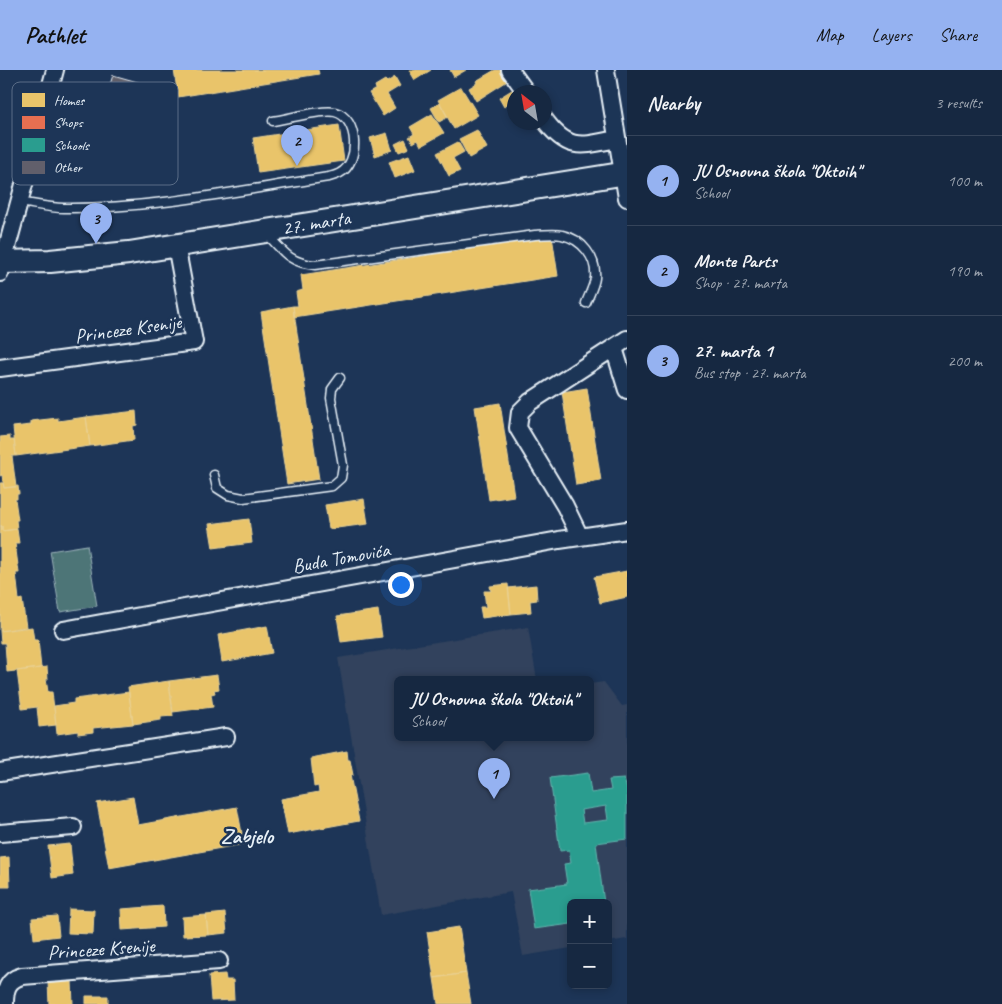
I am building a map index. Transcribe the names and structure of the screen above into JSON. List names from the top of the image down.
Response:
{
  "streets": {
    "street": ["27. marta", "Princeze Ksenije", "Buda Tomovića"]
  },
  "crossings": [
    ["27. marta", "Princeze Ksenije"]
  ],
  "districts": ["Zabjelo"],
  "legend": [
    "Homes",
    "Shops",
    "Schools",
    "Other"
  ],
  "north": "top left",
  "page": {
    "header": "Pathlet",
    "nav": ["Map", "Layers", "Share"],
    "heading": ["Nearby", "3 results"],
    "pins": ["2", "3", "1"],
    "list": [
      {
        "mark": "1",
        "name": "JU Osnovna škola \"Oktoih\"",
        "note": "School",
        "value": "100 m"
      },
      {
        "mark": "2",
        "name": "Monte Parts",
        "note": "Shop · 27. marta",
        "value": "190 m"
      },
      {
        "mark": "3",
        "name": "27. marta 1",
        "note": "Bus stop · 27. marta",
        "value": "200 m"
      }
    ],
    "popup": ["JU Osnovna škola \"Oktoih\"", "School"],
    "map_buttons": ["+", "−"]
  }
}
